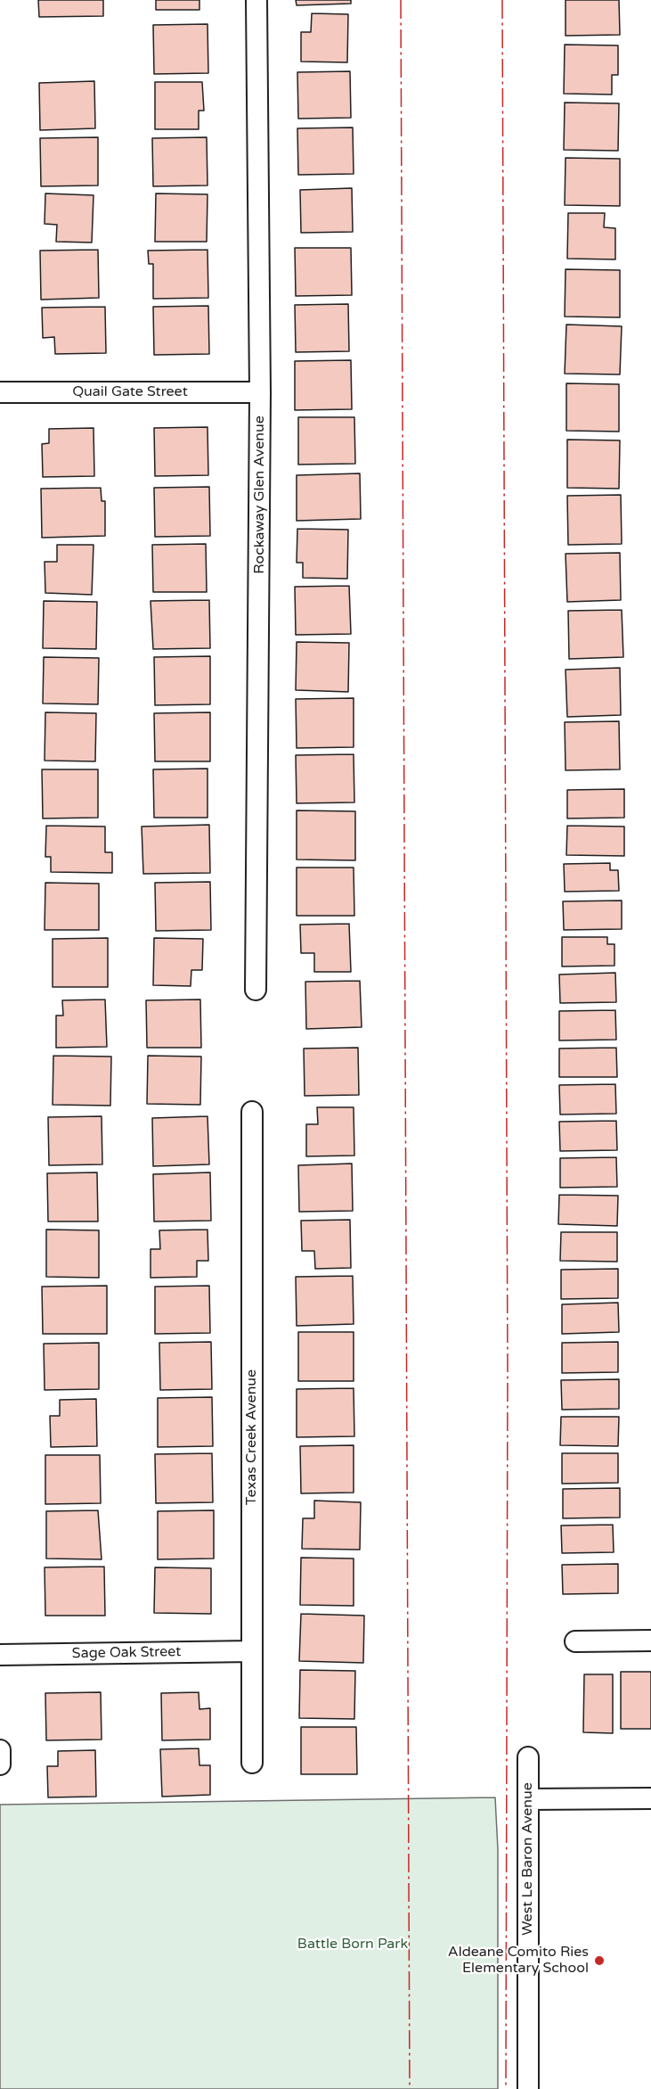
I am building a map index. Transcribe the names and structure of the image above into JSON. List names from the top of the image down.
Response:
{
  "streets": {
    "street": [
      "Quail Gate Street",
      "Rockaway Glen Avenue",
      "Texas Creek Avenue",
      "Sage Oak Street",
      "West Le Baron Avenue"
    ]
  },
  "crossings": [
    ["Quail Gate Street", "Rockaway Glen Avenue"],
    ["Texas Creek Avenue", "Sage Oak Street"]
  ],
  "parks": ["Battle Born Park"],
  "places": ["Aldeane Comito Ries Elementary School"]
}
